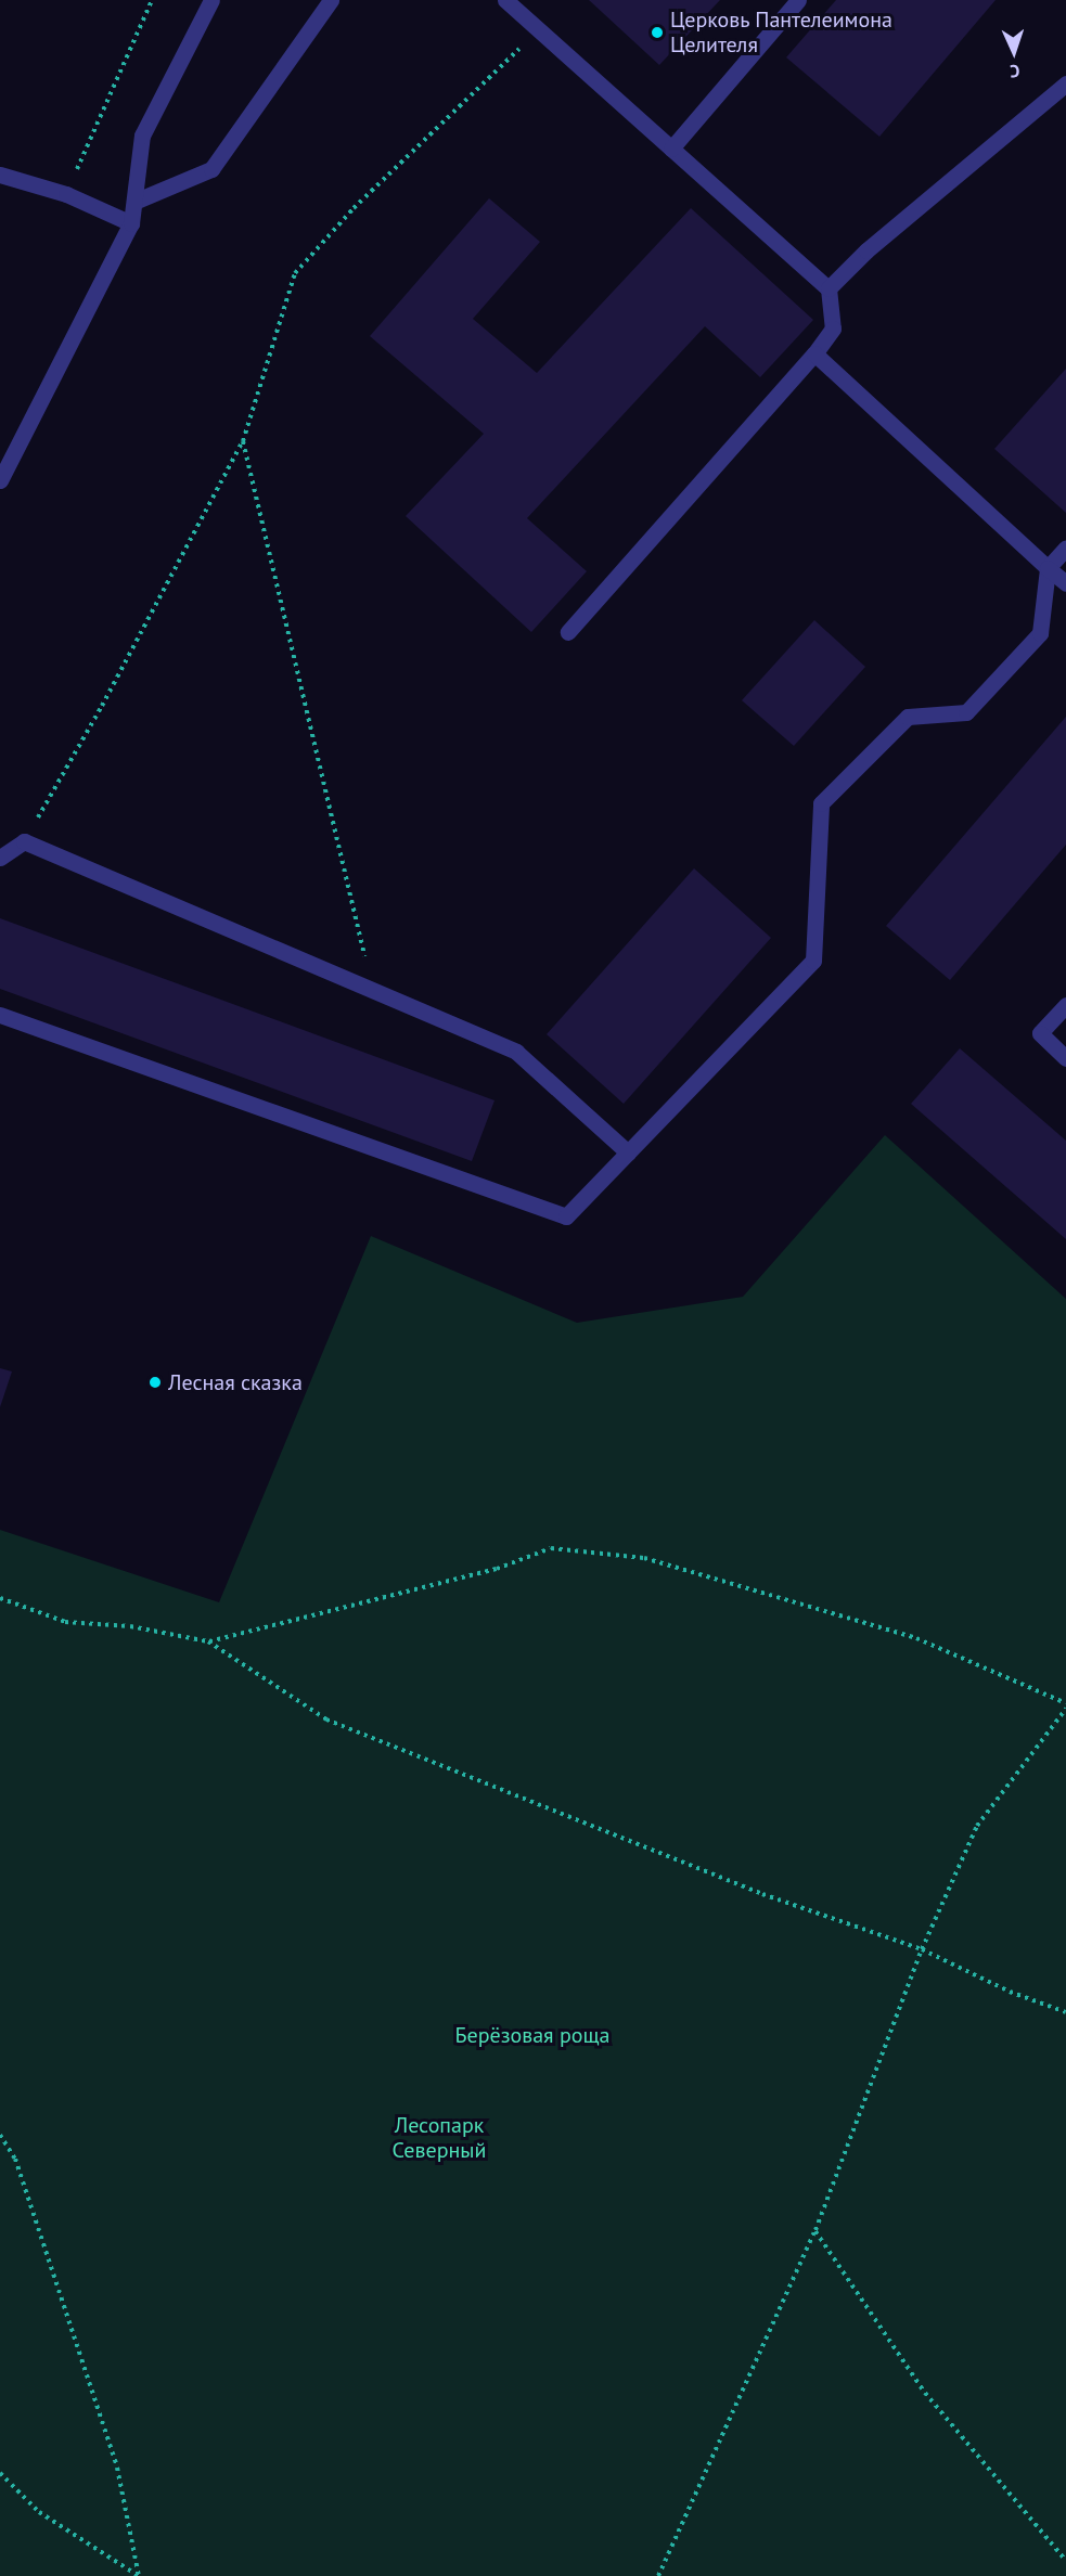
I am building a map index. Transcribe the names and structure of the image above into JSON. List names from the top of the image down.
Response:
{
  "parks": ["Берёзовая роща", "Лесопарк Северный"],
  "places": ["Церковь Пантелеимона Целителя", "Лесная сказка"],
  "north": "bottom"
}
